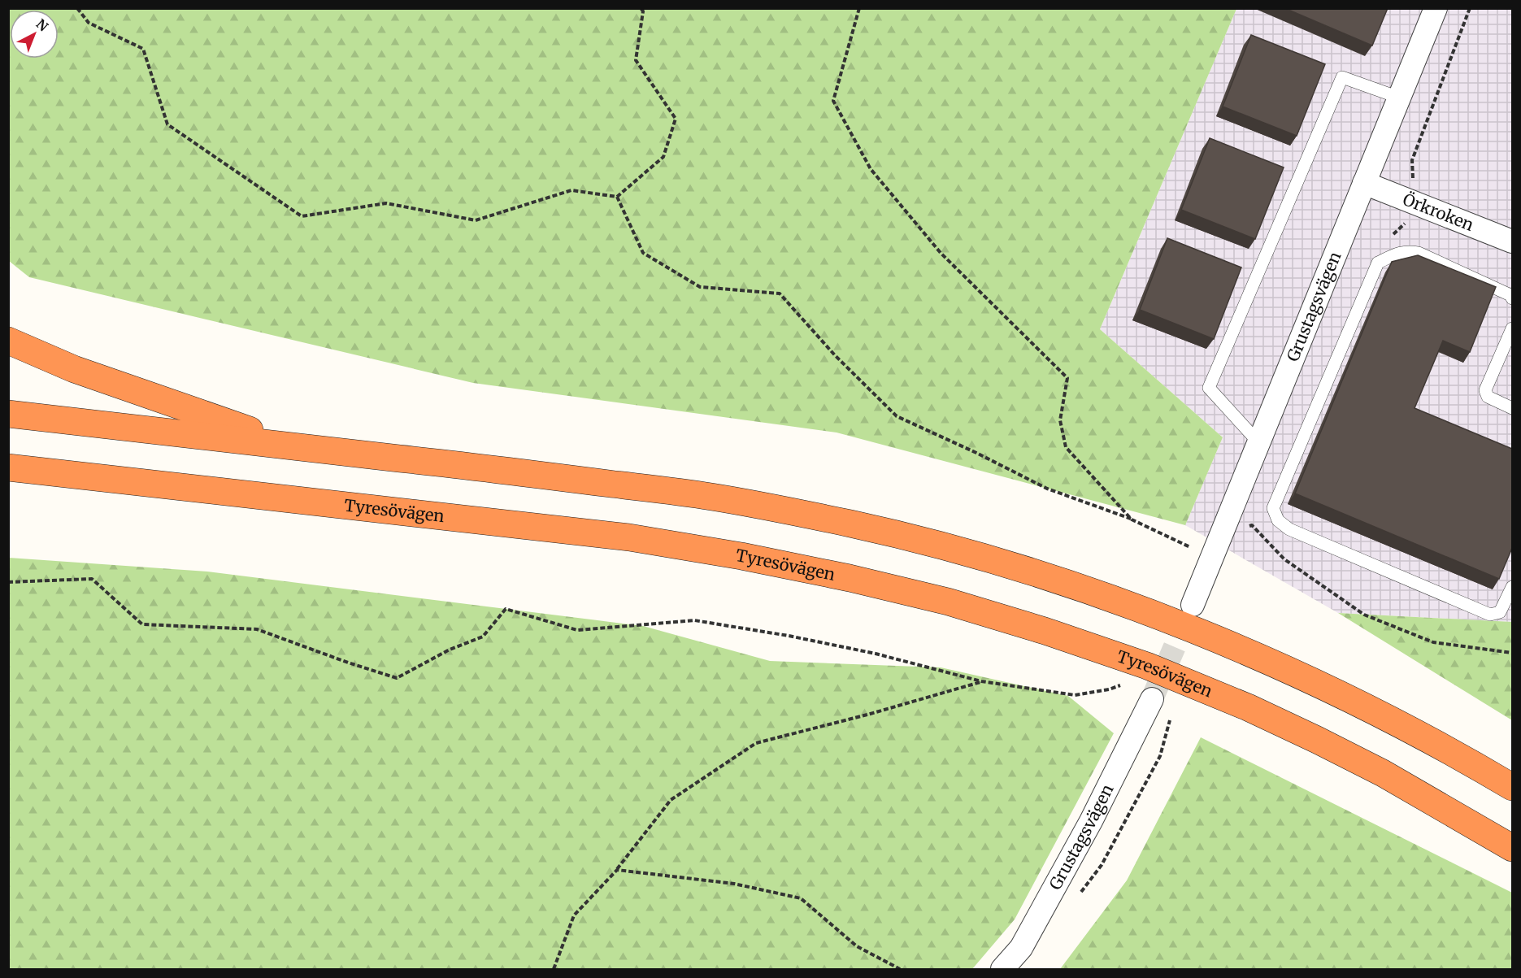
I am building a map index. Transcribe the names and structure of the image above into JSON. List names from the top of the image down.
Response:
{
  "streets": {
    "highway": ["Tyresövägen"],
    "street": ["Örkroken", "Grustagsvägen"]
  },
  "crossings": [
    ["Örkroken", "Grustagsvägen"]
  ],
  "north": "top right"
}
